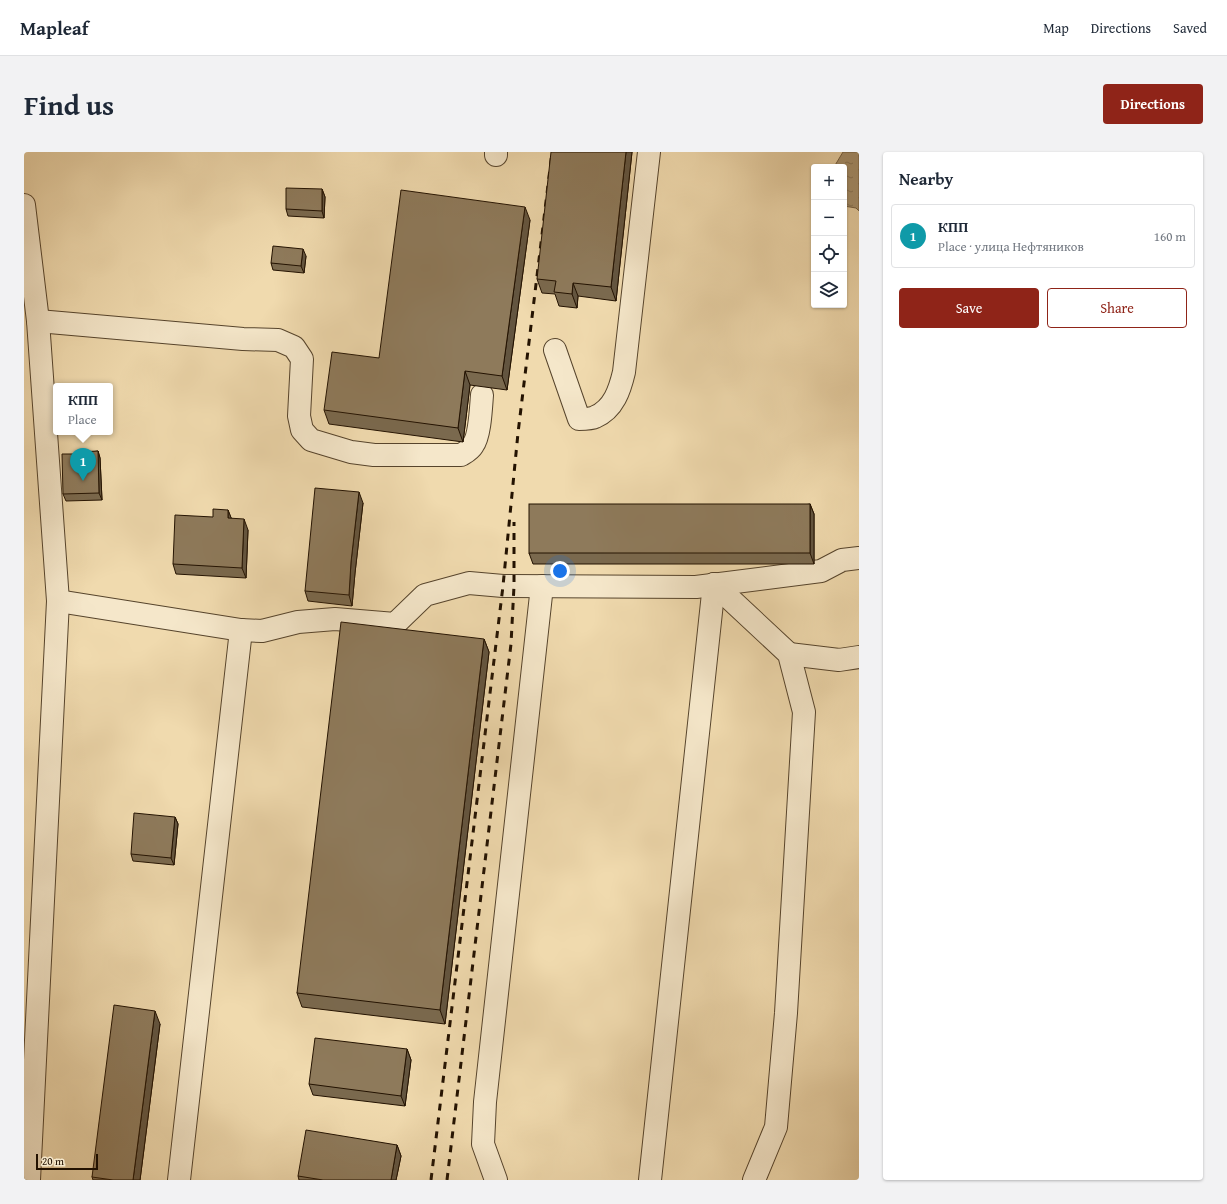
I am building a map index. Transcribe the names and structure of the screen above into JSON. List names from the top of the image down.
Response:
{
  "scale_bar": "20 m",
  "page": {
    "header": "Mapleaf",
    "nav": ["Map", "Directions", "Saved"],
    "title": "Find us",
    "buttons": [
      "Directions",
      ["Save", "Share"]
    ],
    "heading": "Nearby",
    "map_buttons": ["+", "−"],
    "list": [
      {
        "mark": "1",
        "name": "КПП",
        "note": "Place · улица Нефтяников",
        "value": "160 m"
      }
    ],
    "popup": ["КПП", "Place"],
    "pins": "1",
    "scale": "20 m"
  }
}
